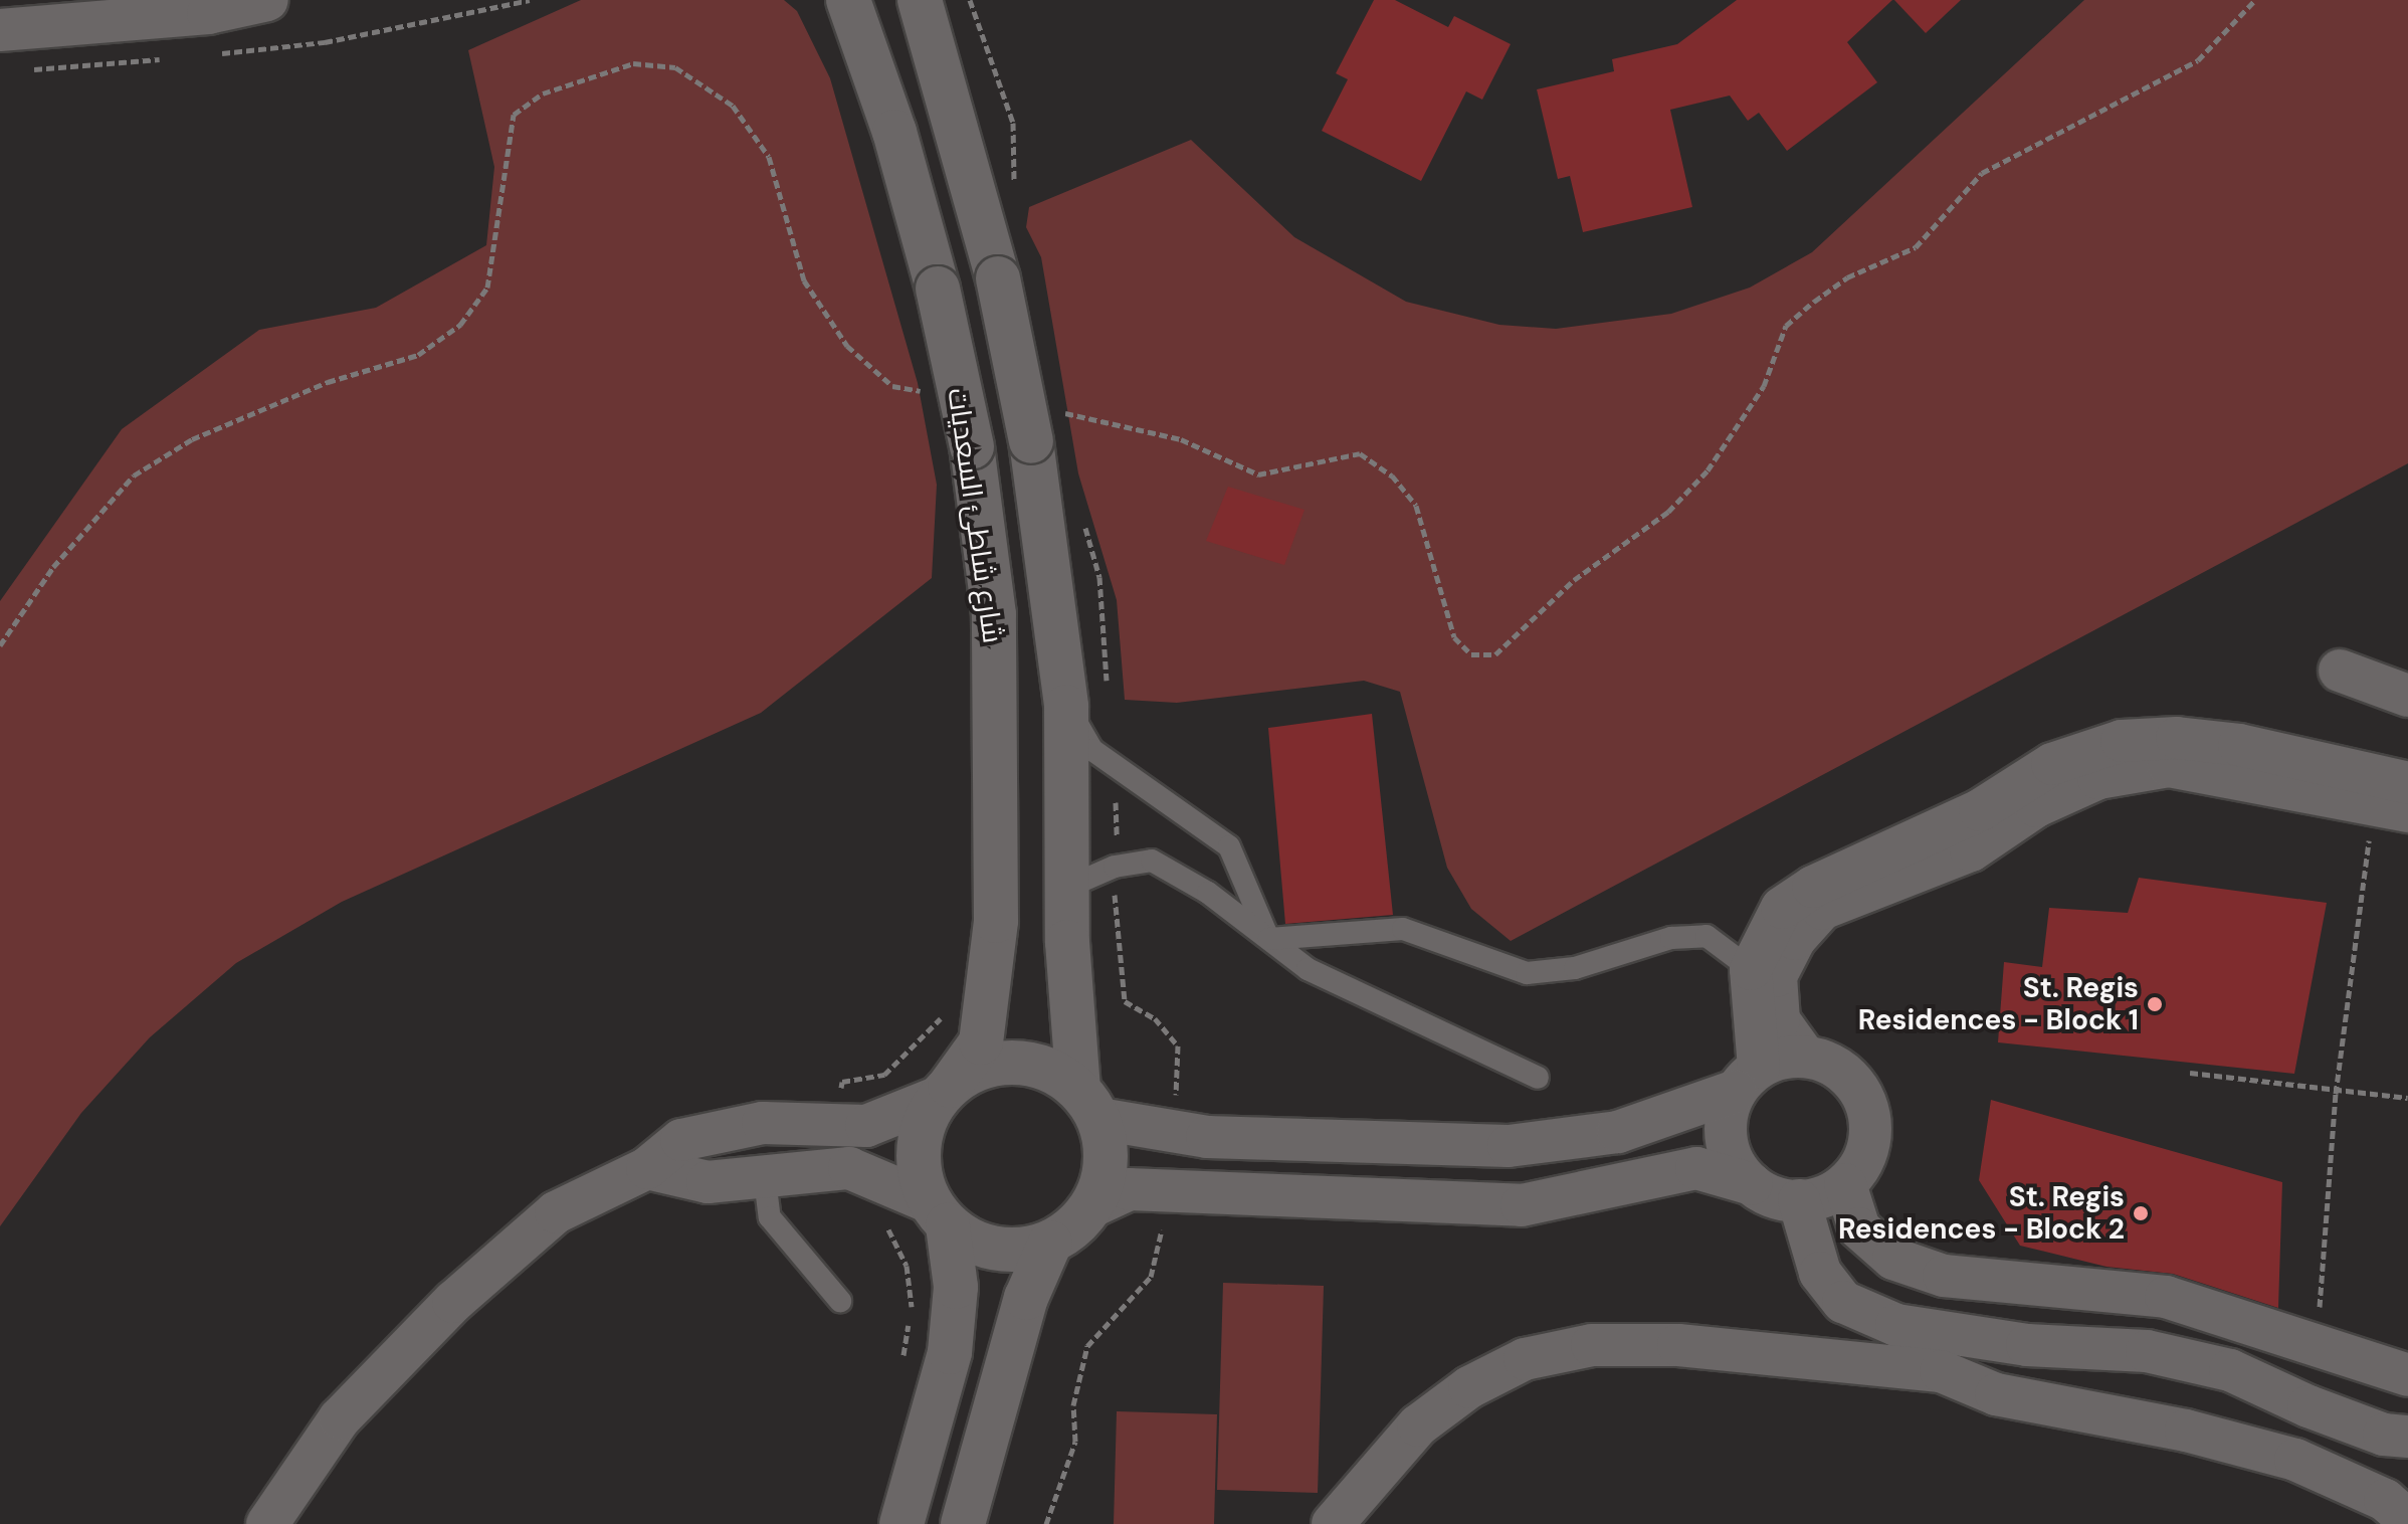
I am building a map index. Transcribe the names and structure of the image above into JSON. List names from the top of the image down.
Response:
{
  "streets": {
    "street": ["شارع شاطئ السعديات"]
  },
  "places": ["St. Regis Residences - Block 1", "St. Regis Residences - Block 2"]
}
